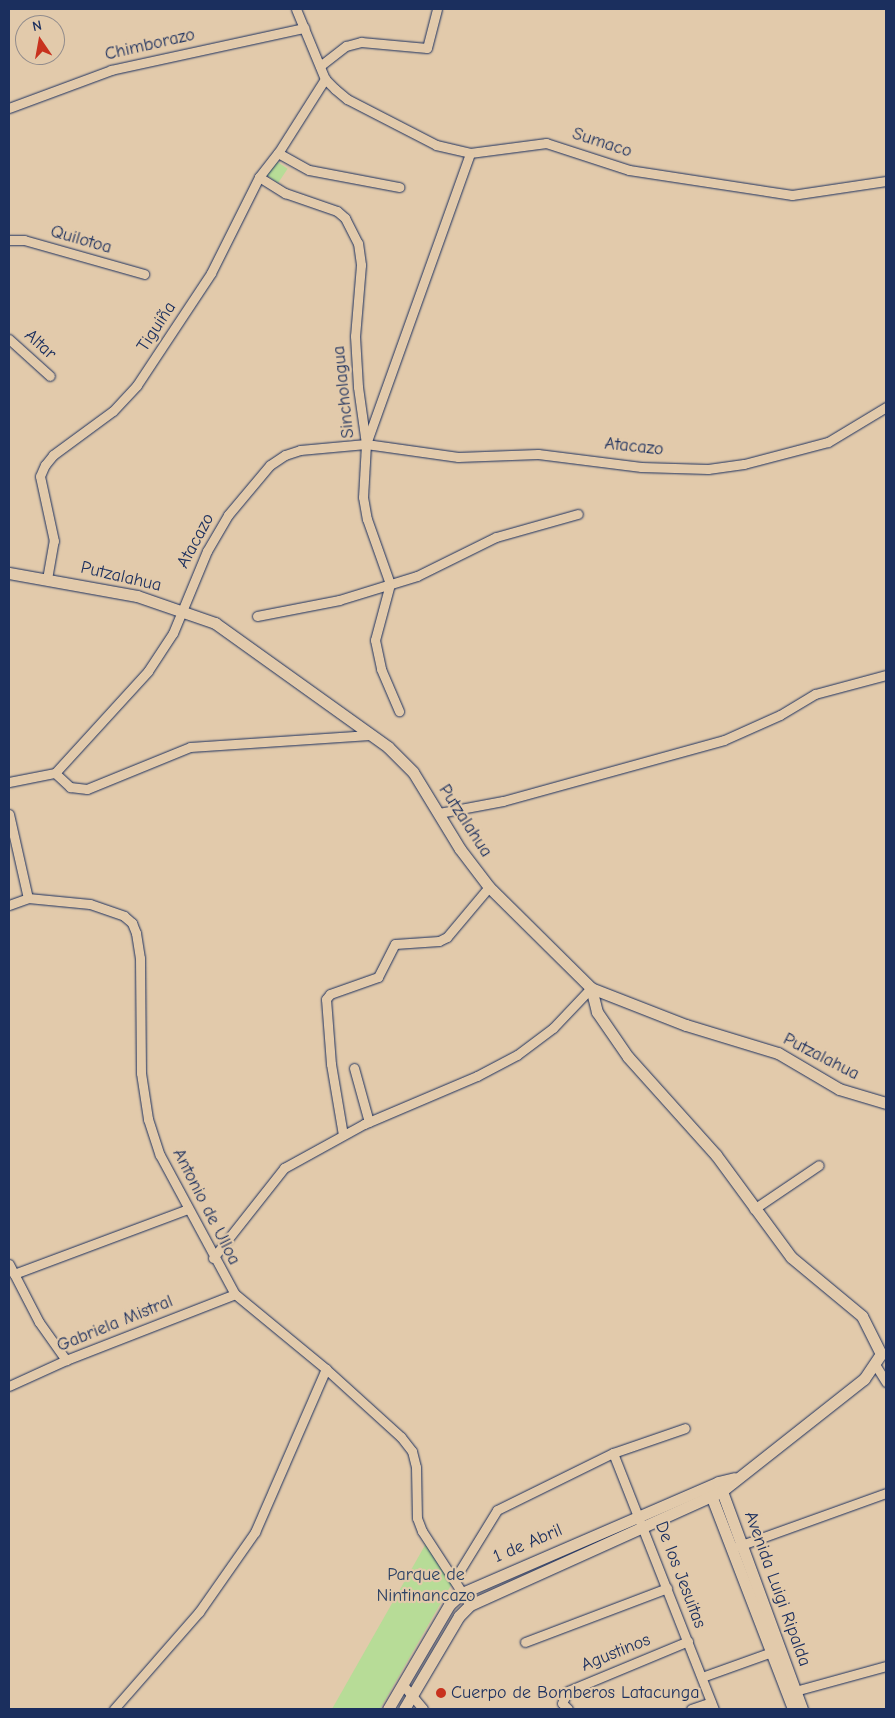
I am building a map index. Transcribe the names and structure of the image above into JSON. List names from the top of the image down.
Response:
{
  "streets": {
    "street": [
      "Chimborazo",
      "Sumaco",
      "Quilotoa",
      "Tiguiña",
      "Altar",
      "Sincholagua",
      "Atacazo",
      "Putzalahua",
      "Antonio de Ulloa",
      "Gabriela Mistral",
      "1 de Abril",
      "De los Jesuitas",
      "Avenida Luigi Ripalda",
      "Agustinos"
    ]
  },
  "crossings": [
    ["Sumaco", "Tiguiña"],
    ["Tiguiña", "Sincholagua"],
    ["Tiguiña", "Putzalahua"],
    ["Sincholagua", "Atacazo"],
    ["Atacazo", "Putzalahua"],
    ["Antonio de Ulloa", "Gabriela Mistral"],
    ["Antonio de Ulloa", "1 de Abril"],
    ["1 de Abril", "De los Jesuitas"],
    ["1 de Abril", "Avenida Luigi Ripalda"],
    ["De los Jesuitas", "Agustinos"]
  ],
  "parks": ["Parque de Nintinancazo"],
  "places": ["Cuerpo de Bomberos Latacunga"],
  "north": "top"
}
